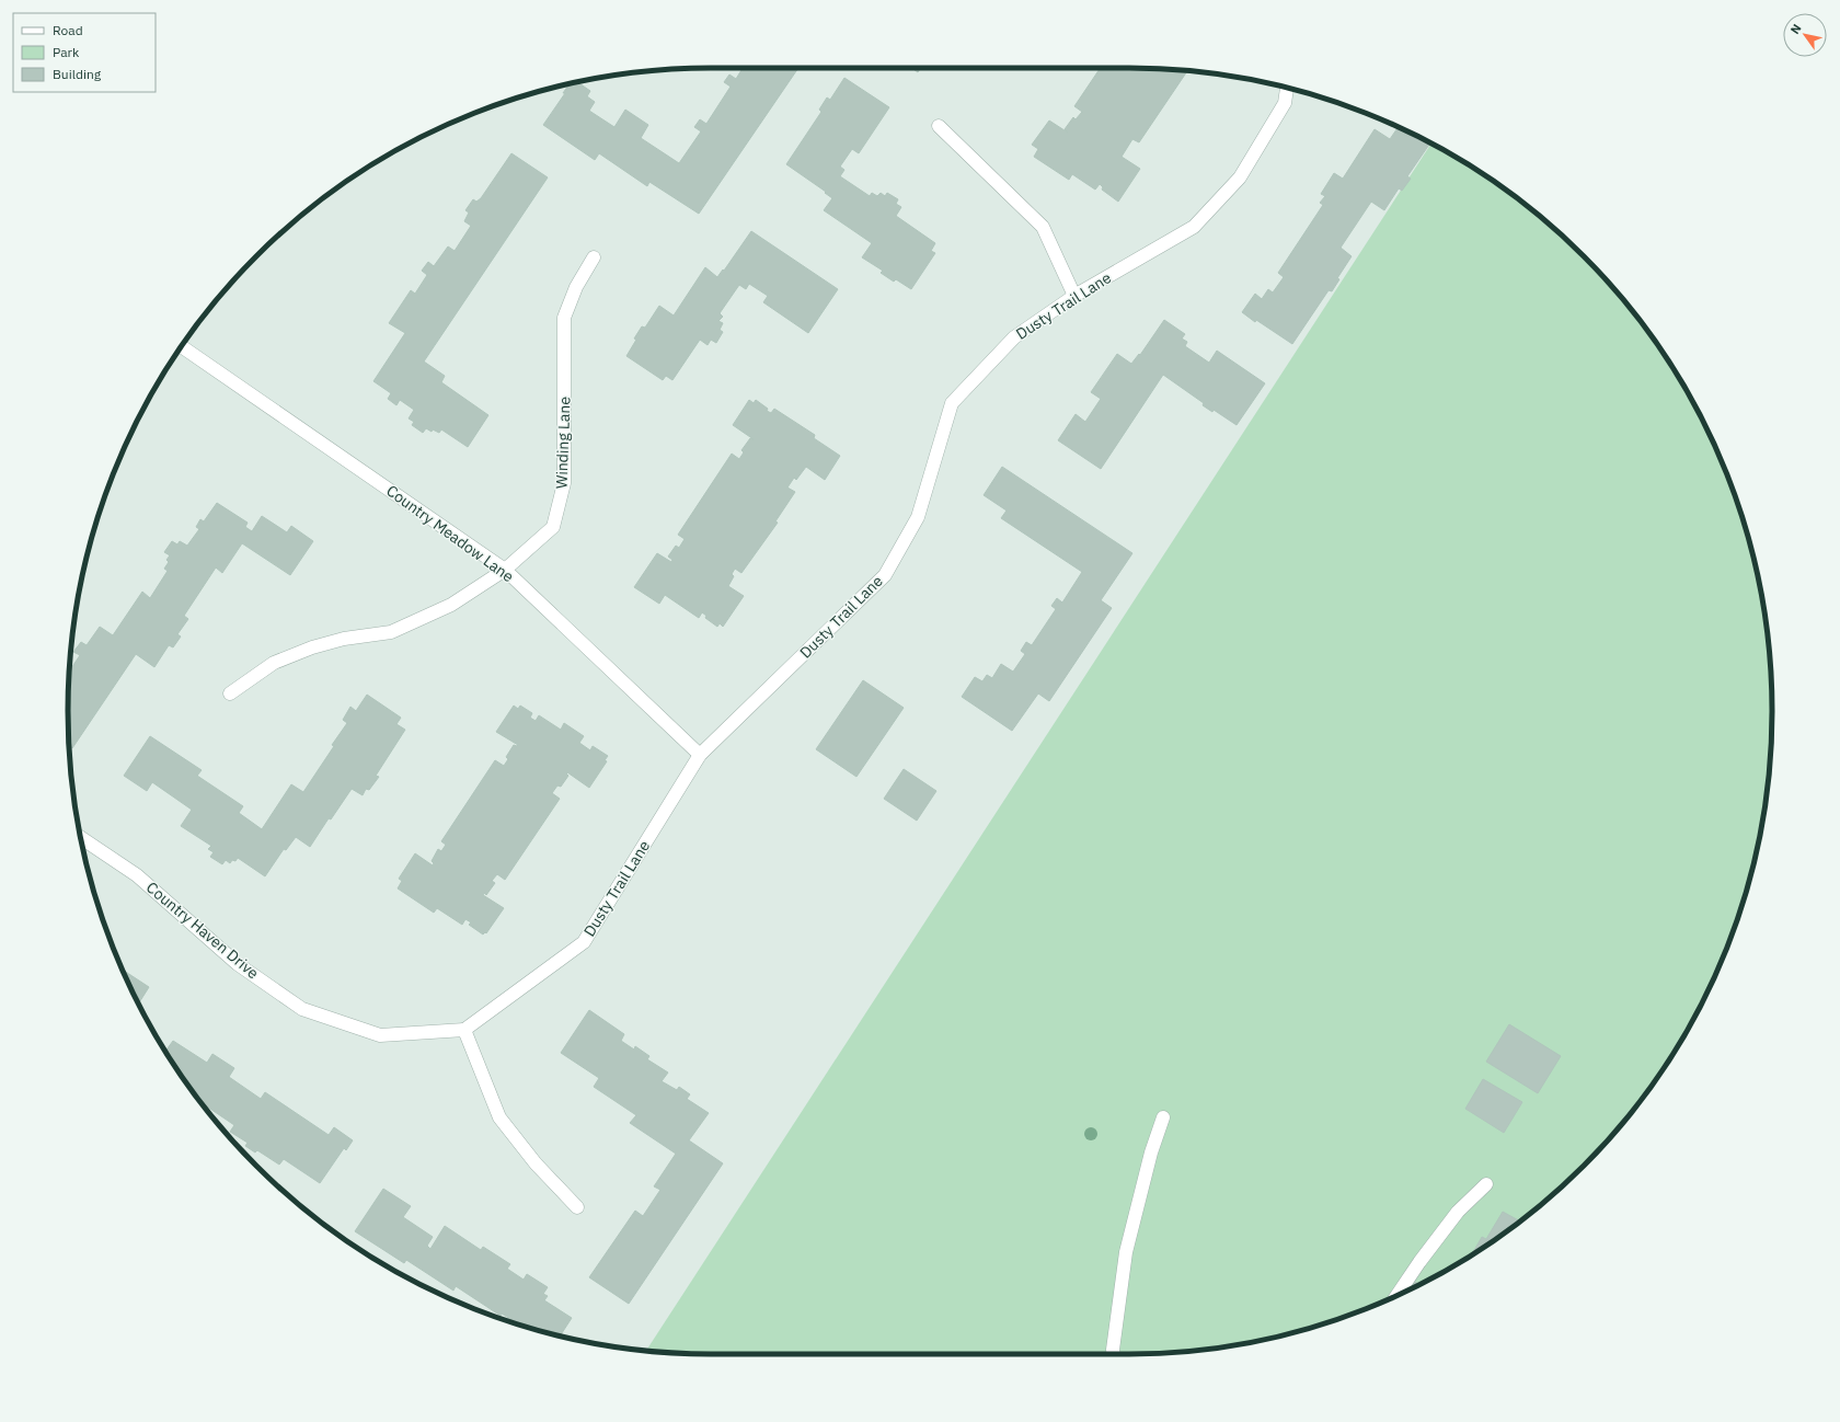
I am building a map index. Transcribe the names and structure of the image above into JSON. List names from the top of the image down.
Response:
{
  "streets": {
    "street": [
      "Dusty Trail Lane",
      "Winding Lane",
      "Country Meadow Lane",
      "Country Haven Drive"
    ]
  },
  "crossings": [
    ["Dusty Trail Lane", "Country Meadow Lane"],
    ["Dusty Trail Lane", "Country Haven Drive"],
    ["Winding Lane", "Country Meadow Lane"]
  ],
  "legend": ["Road", "Park", "Building"],
  "north": "top left"
}
